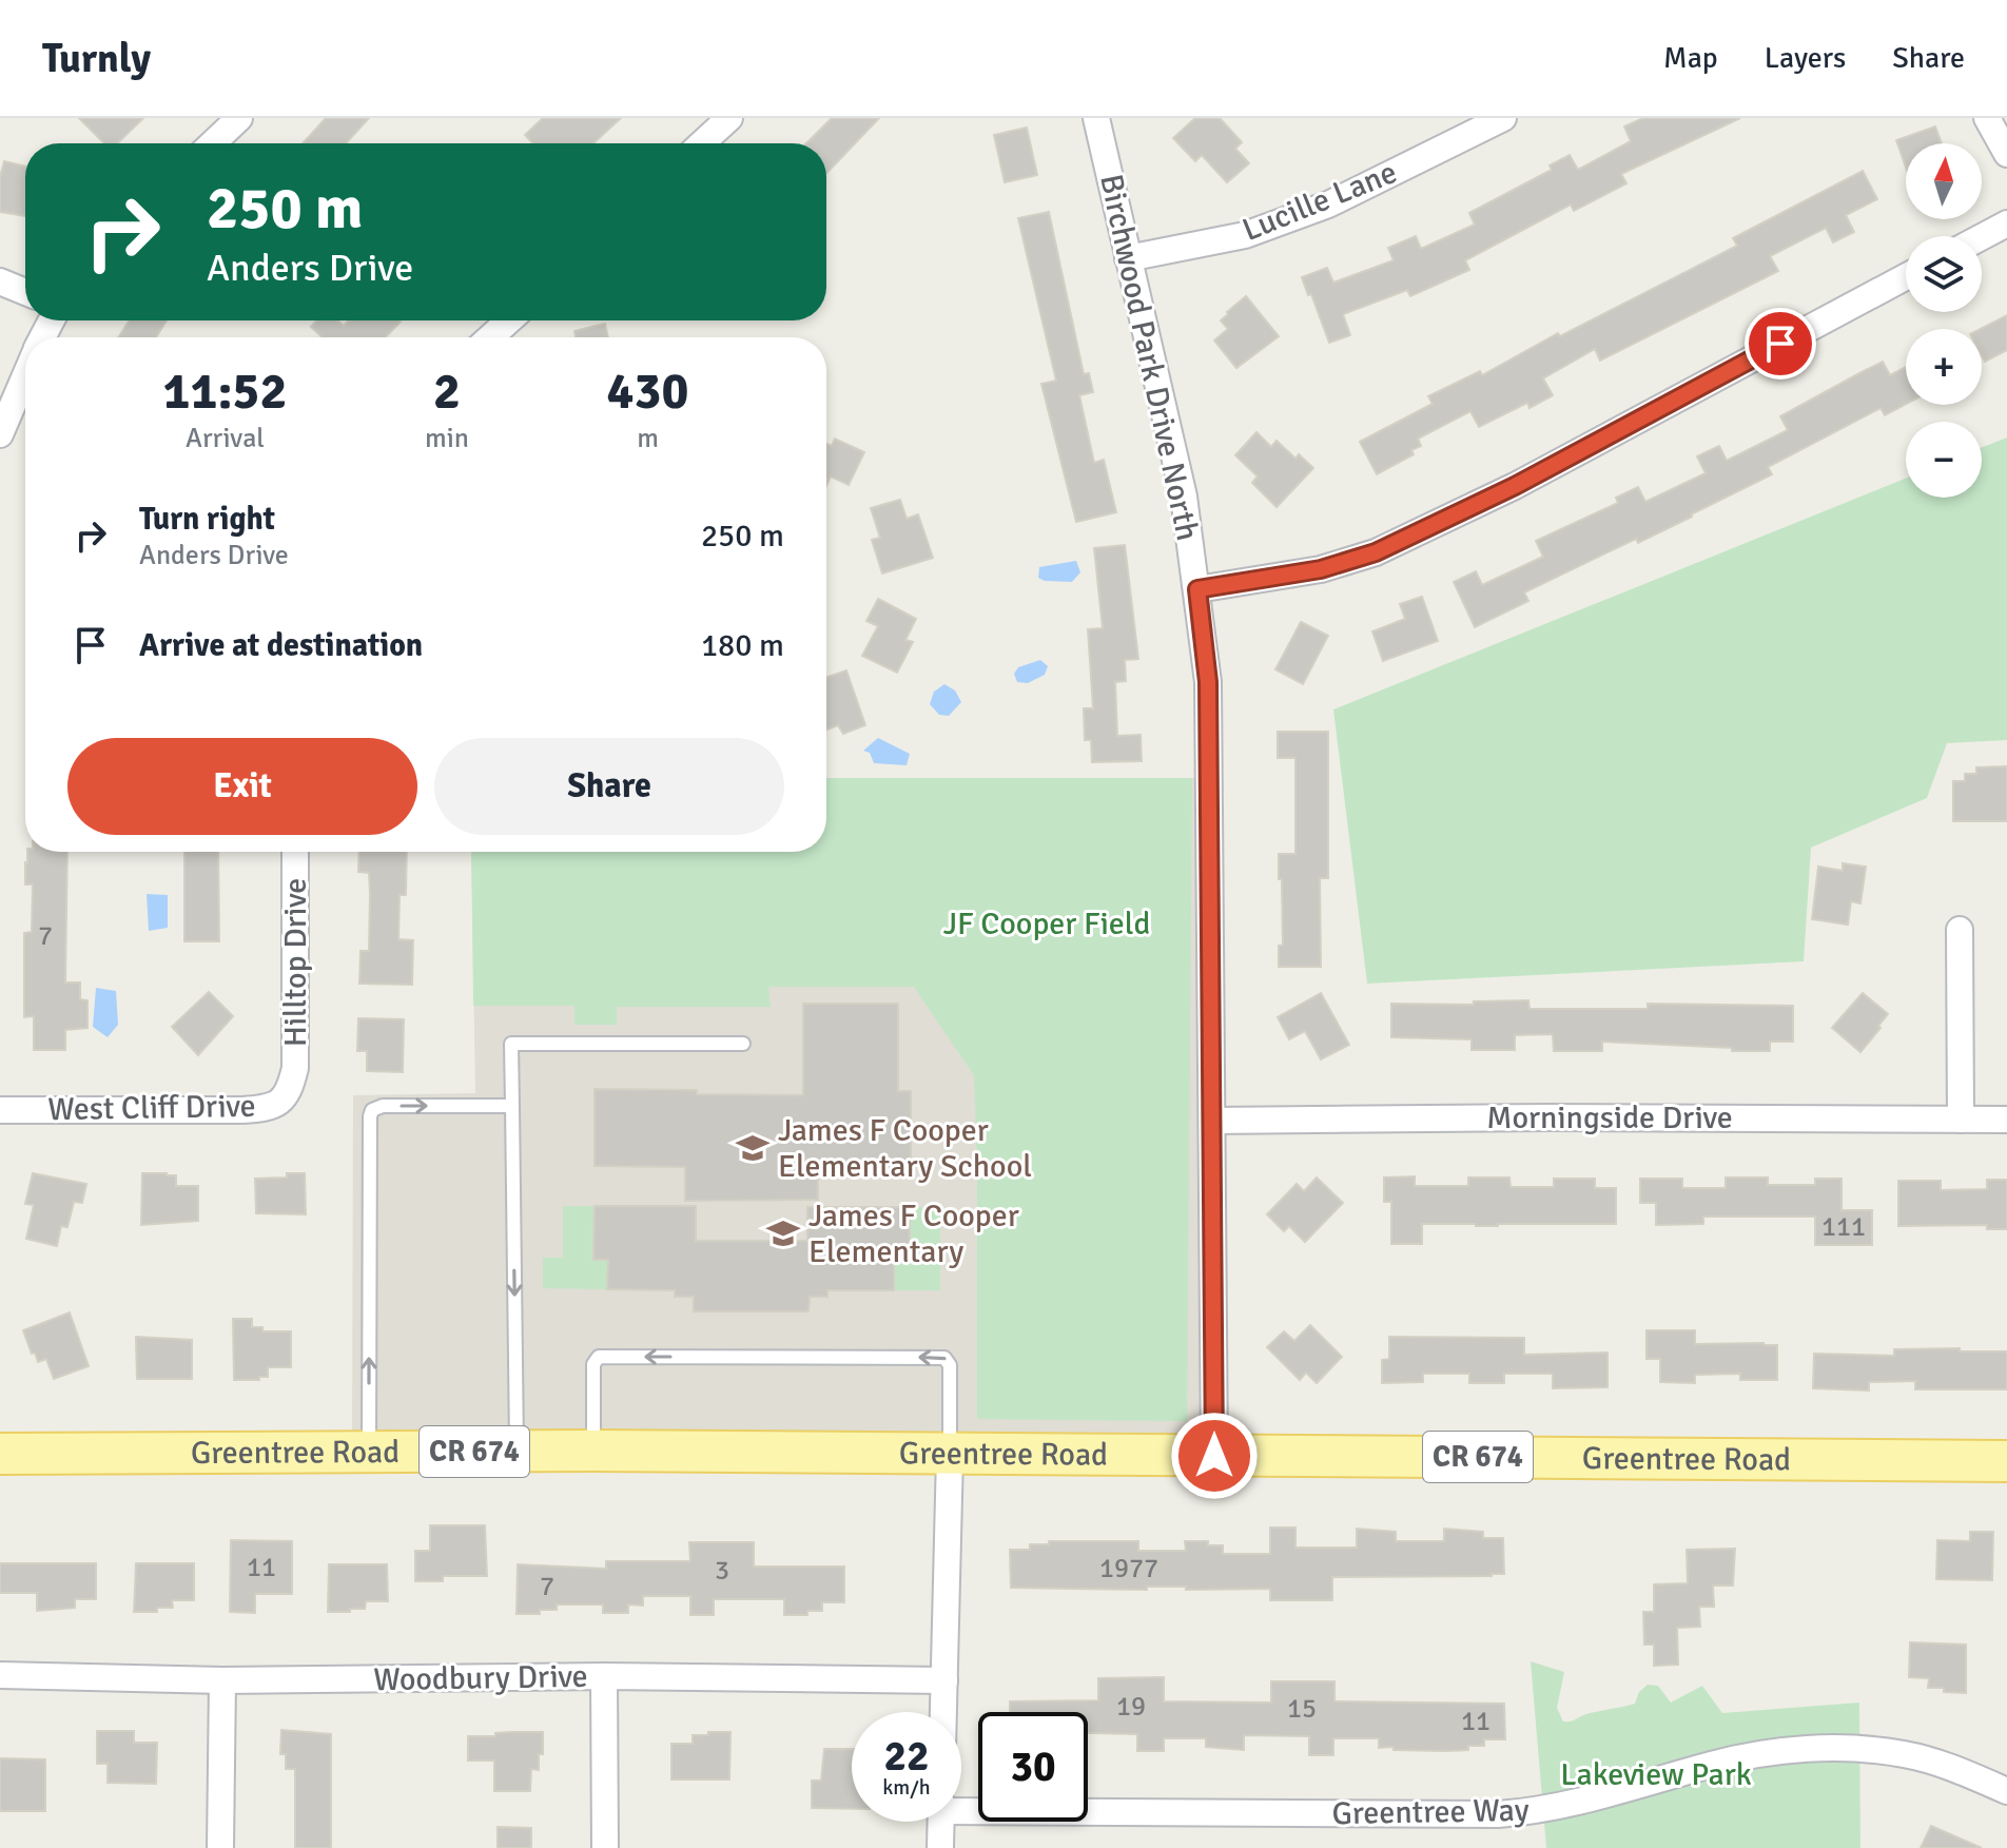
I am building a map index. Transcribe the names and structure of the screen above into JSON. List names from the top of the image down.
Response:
{
  "streets": {
    "main road": ["CR 674", "Greentree Road"],
    "street": [
      "Lucille Lane",
      "Birchwood Park Drive North",
      "Hilltop Drive",
      "West Cliff Drive",
      "Morningside Drive",
      "Woodbury Drive",
      "Greentree Way"
    ]
  },
  "crossings": [
    ["Lucille Lane", "Birchwood Park Drive North"],
    ["Birchwood Park Drive North", "Morningside Drive"],
    ["Birchwood Park Drive North", "Greentree Road"],
    ["Hilltop Drive", "West Cliff Drive"]
  ],
  "parks": ["JF Cooper Field", "Lakeview Park"],
  "places": {
    "school or university": ["James F Cooper Elementary School", "James F Cooper Elementary"]
  },
  "house_numbers": [
    "7",
    "111",
    "11",
    "1977",
    "3",
    "7",
    "19",
    "15",
    "11"
  ],
  "north": "top",
  "page": {
    "header": "Turnly",
    "nav": ["Map", "Layers", "Share"],
    "map_buttons": ["+", "−"],
    "turn": ["250 m", "Anders Drive"],
    "eta": [
      "11:52",
      "Arrival",
      "2",
      "min",
      "430",
      "m"
    ],
    "list": [
      {
        "name": "Turn right",
        "note": "Anders Drive",
        "value": "250 m"
      },
      {
        "name": "Arrive at destination",
        "value": "180 m"
      }
    ],
    "buttons": ["Exit", "Share"],
    "speed": "22 km/h",
    "limit": "30"
  }
}
